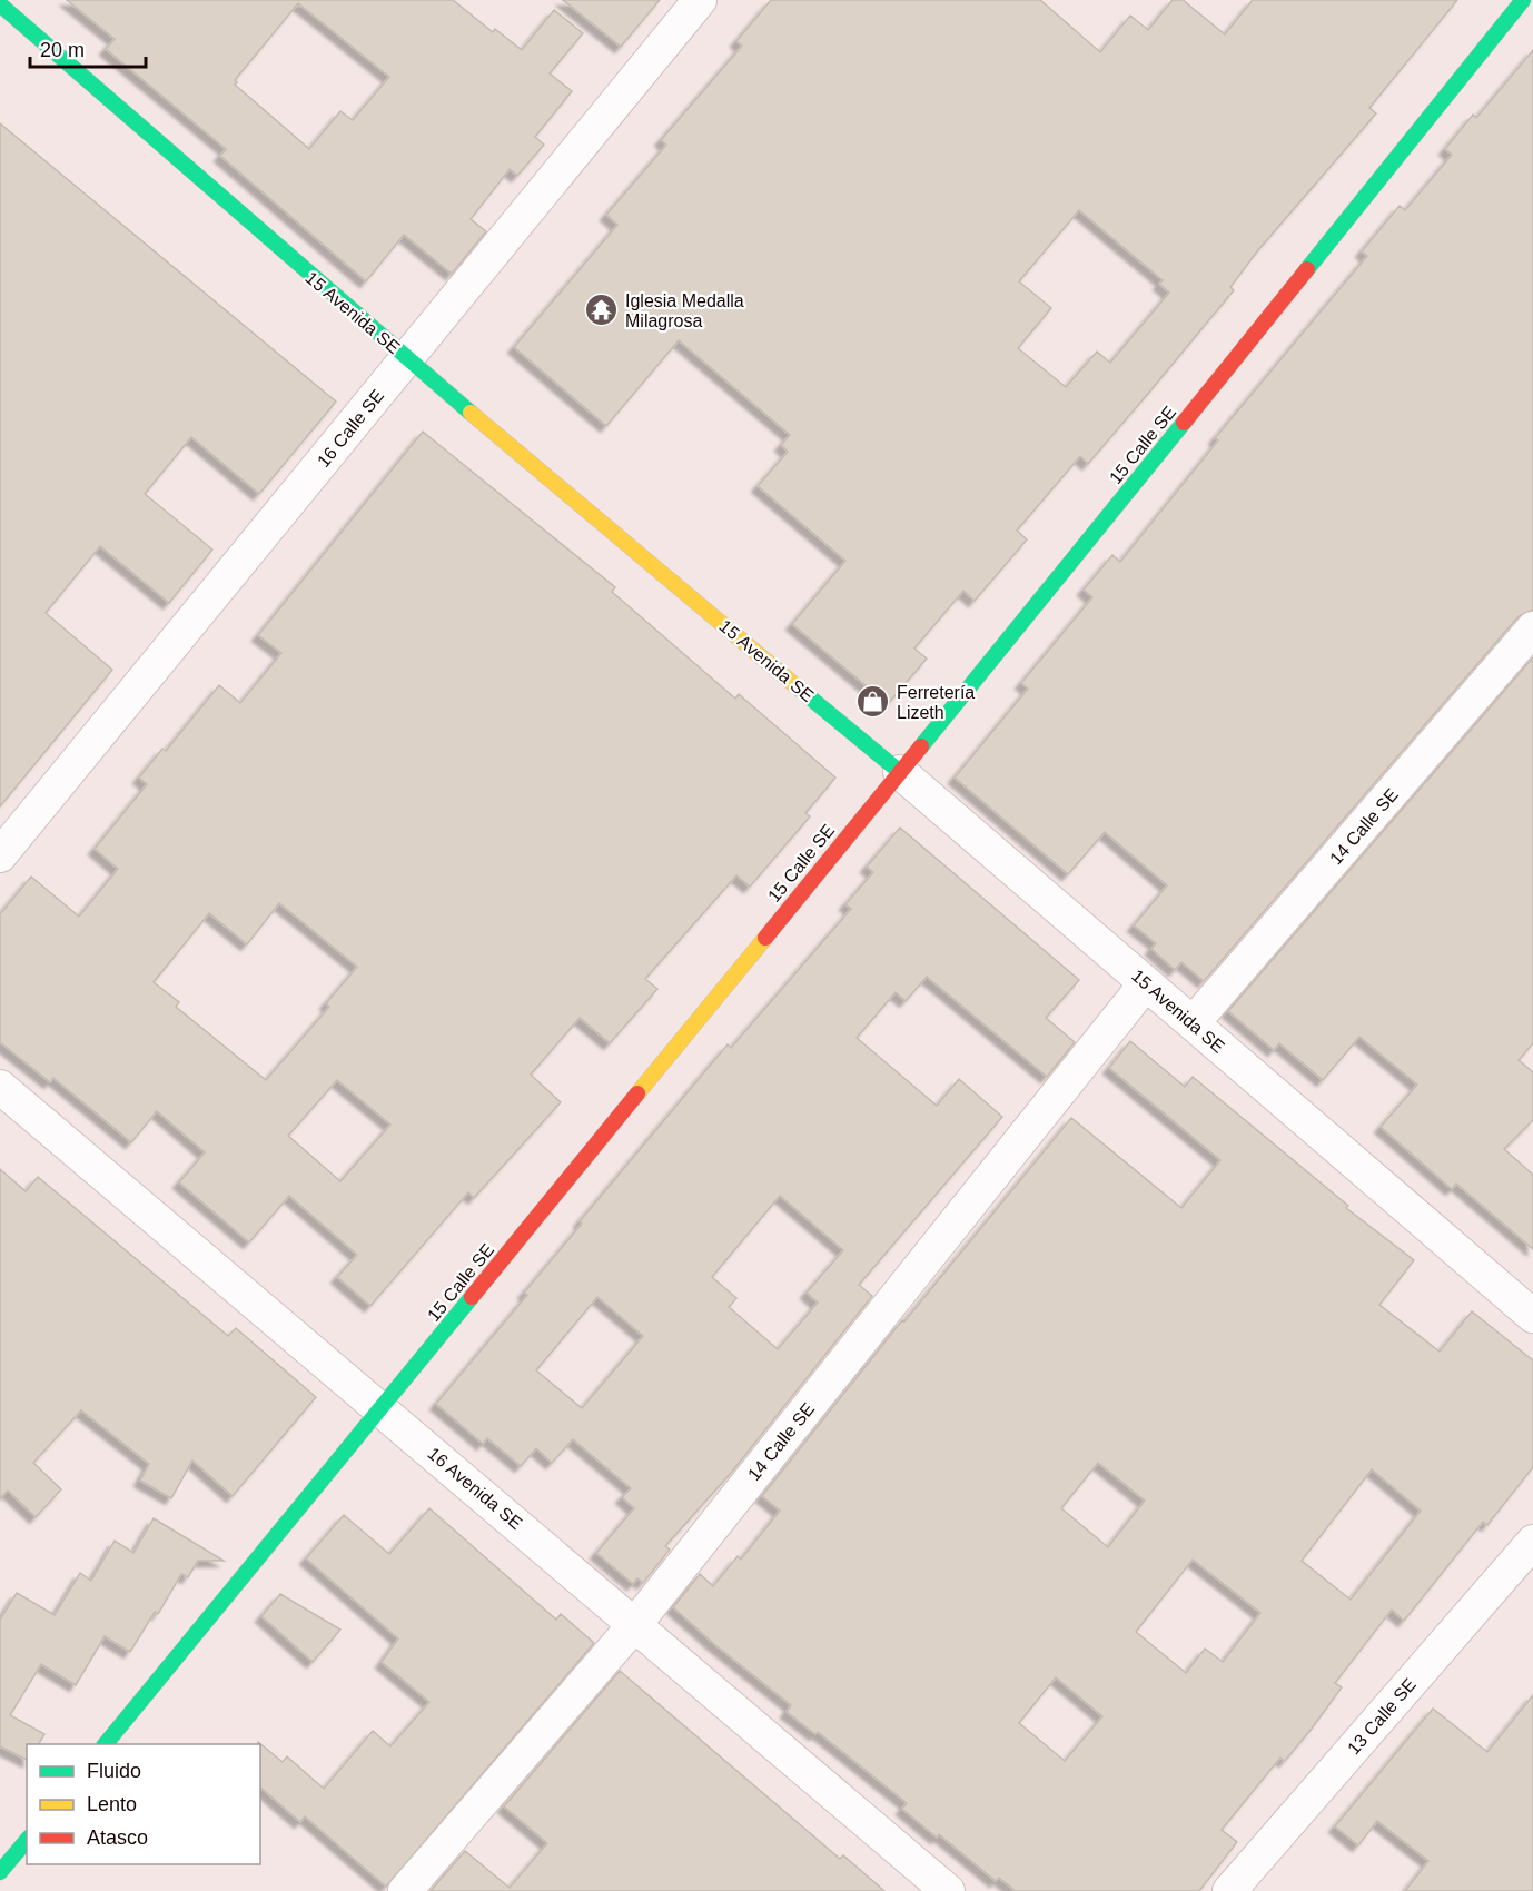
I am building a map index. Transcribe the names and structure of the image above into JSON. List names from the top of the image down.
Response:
{
  "streets": {
    "street": [
      "15 Avenida SE",
      "16 Calle SE",
      "15 Calle SE",
      "14 Calle SE",
      "16 Avenida SE",
      "13 Calle SE"
    ]
  },
  "crossings": [
    ["15 Avenida SE", "16 Calle SE"],
    ["15 Avenida SE", "15 Calle SE"],
    ["15 Avenida SE", "14 Calle SE"],
    ["15 Calle SE", "16 Avenida SE"],
    ["14 Calle SE", "16 Avenida SE"]
  ],
  "places": {
    "temple": ["Iglesia Medalla Milagrosa"],
    "shop": ["Ferretería Lizeth"]
  },
  "legend": ["Fluido", "Lento", "Atasco"],
  "scale_bar": "20 m"
}
